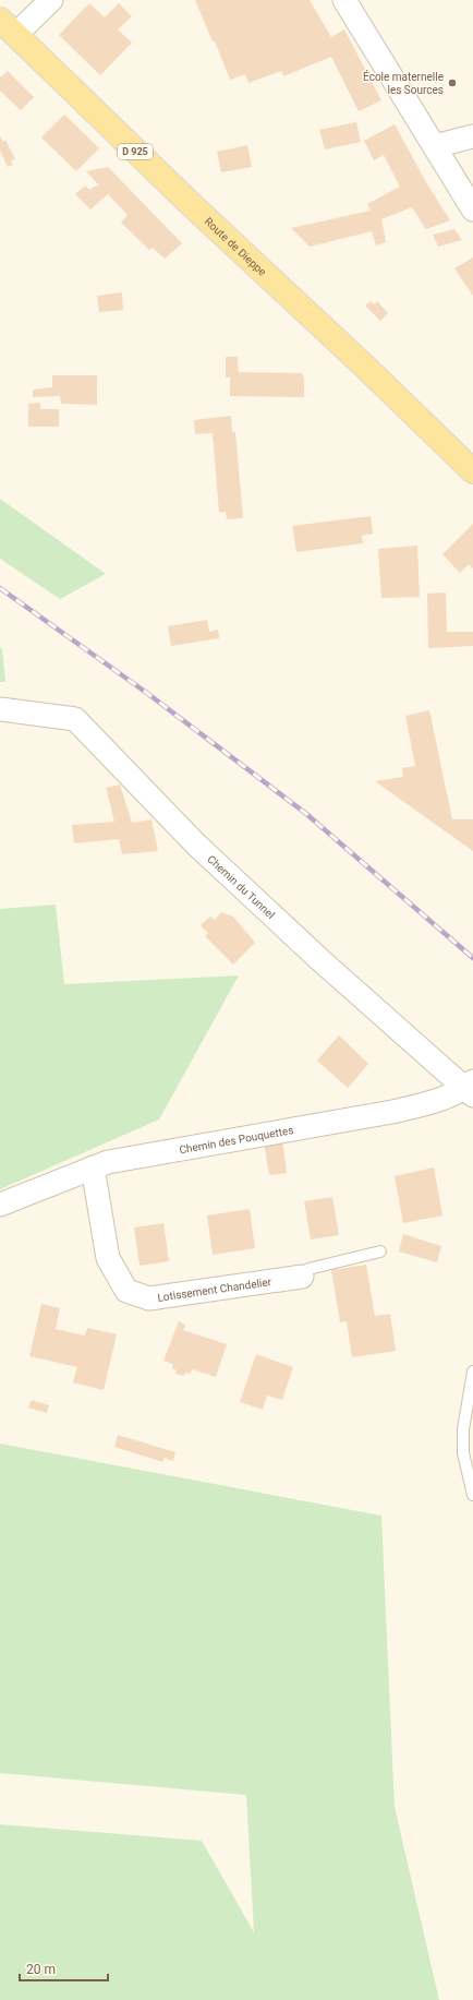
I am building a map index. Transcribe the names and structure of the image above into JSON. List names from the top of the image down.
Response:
{
  "streets": {
    "main road": ["D 925", "Route de Dieppe"],
    "street": ["Chemin du Tunnel", "Chemin des Pouquettes", "Lotissement Chandelier"]
  },
  "crossings": [
    ["Chemin du Tunnel", "Chemin des Pouquettes"],
    ["Chemin des Pouquettes", "Lotissement Chandelier"]
  ],
  "places": ["École maternelle les Sources"],
  "scale_bar": "20 m"
}
